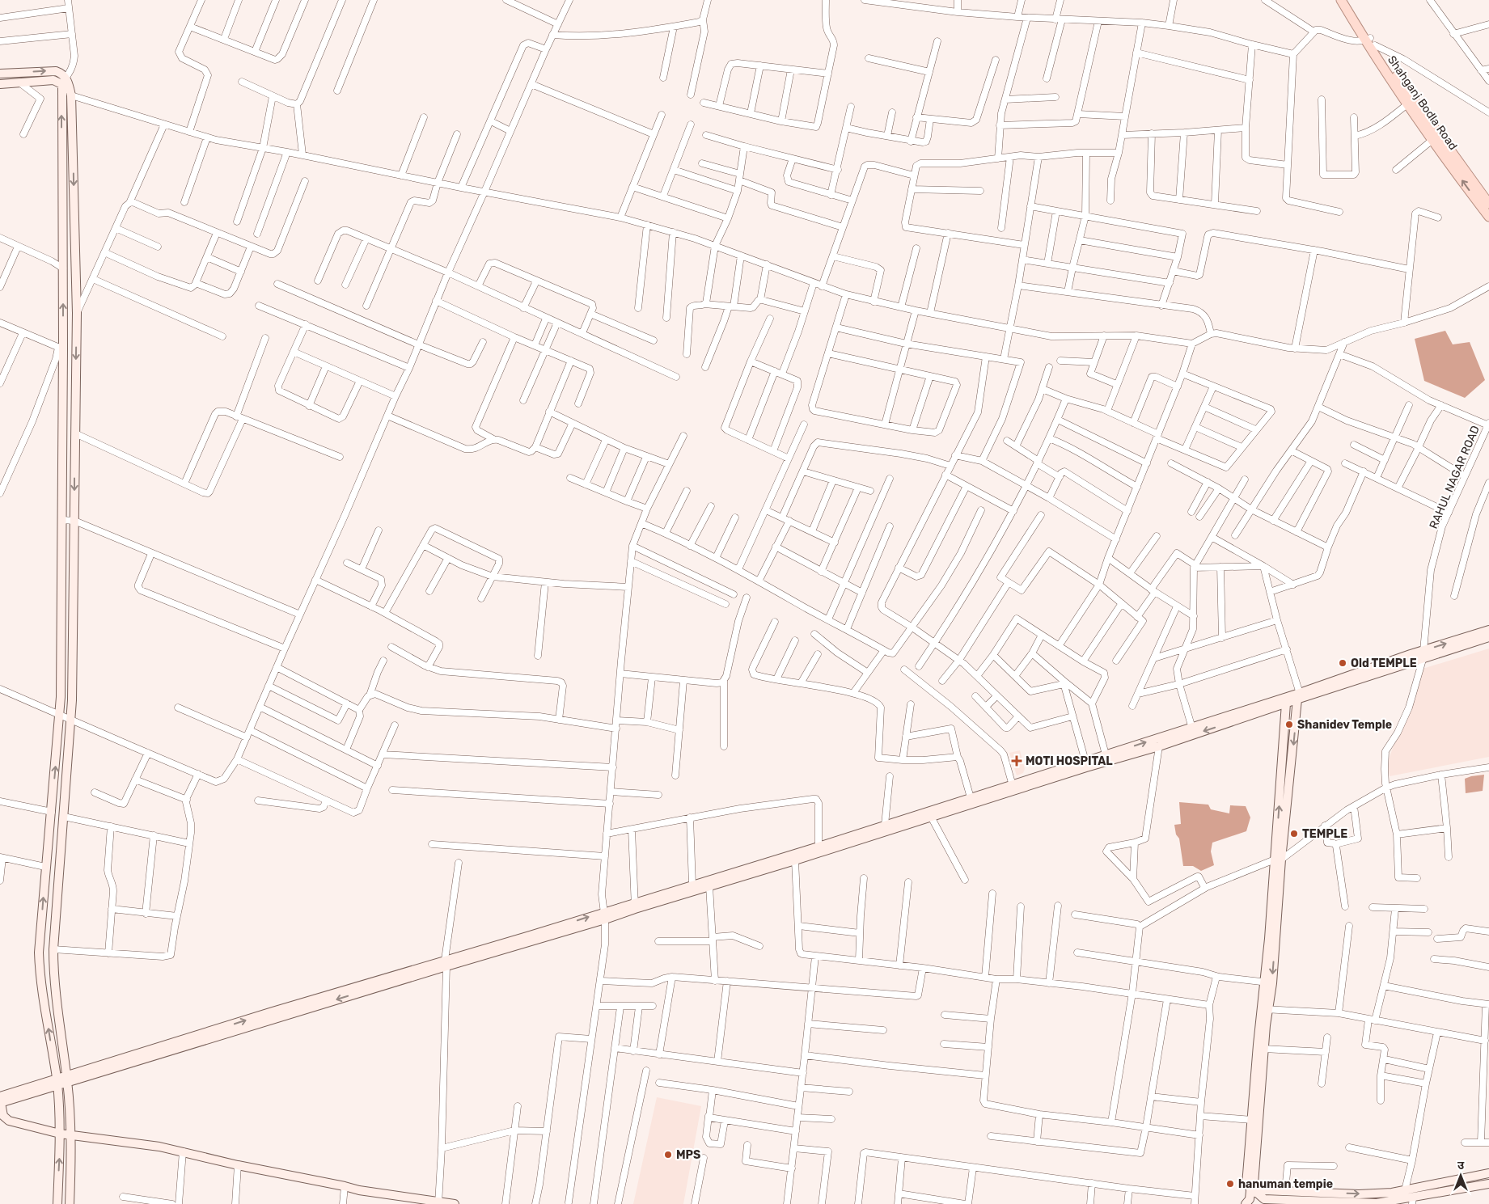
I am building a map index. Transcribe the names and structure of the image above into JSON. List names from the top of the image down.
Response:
{
  "streets": {
    "main road": ["Shahganj Bodla Road"],
    "street": ["RAHUL NAGAR ROAD"]
  },
  "places": {
    "other": [
      "Old TEMPLE",
      "Shanidev Temple",
      "TEMPLE",
      "MPS",
      "hanuman tempie"
    ],
    "health": ["MOTI HOSPITAL"]
  },
  "north": "top"
}
